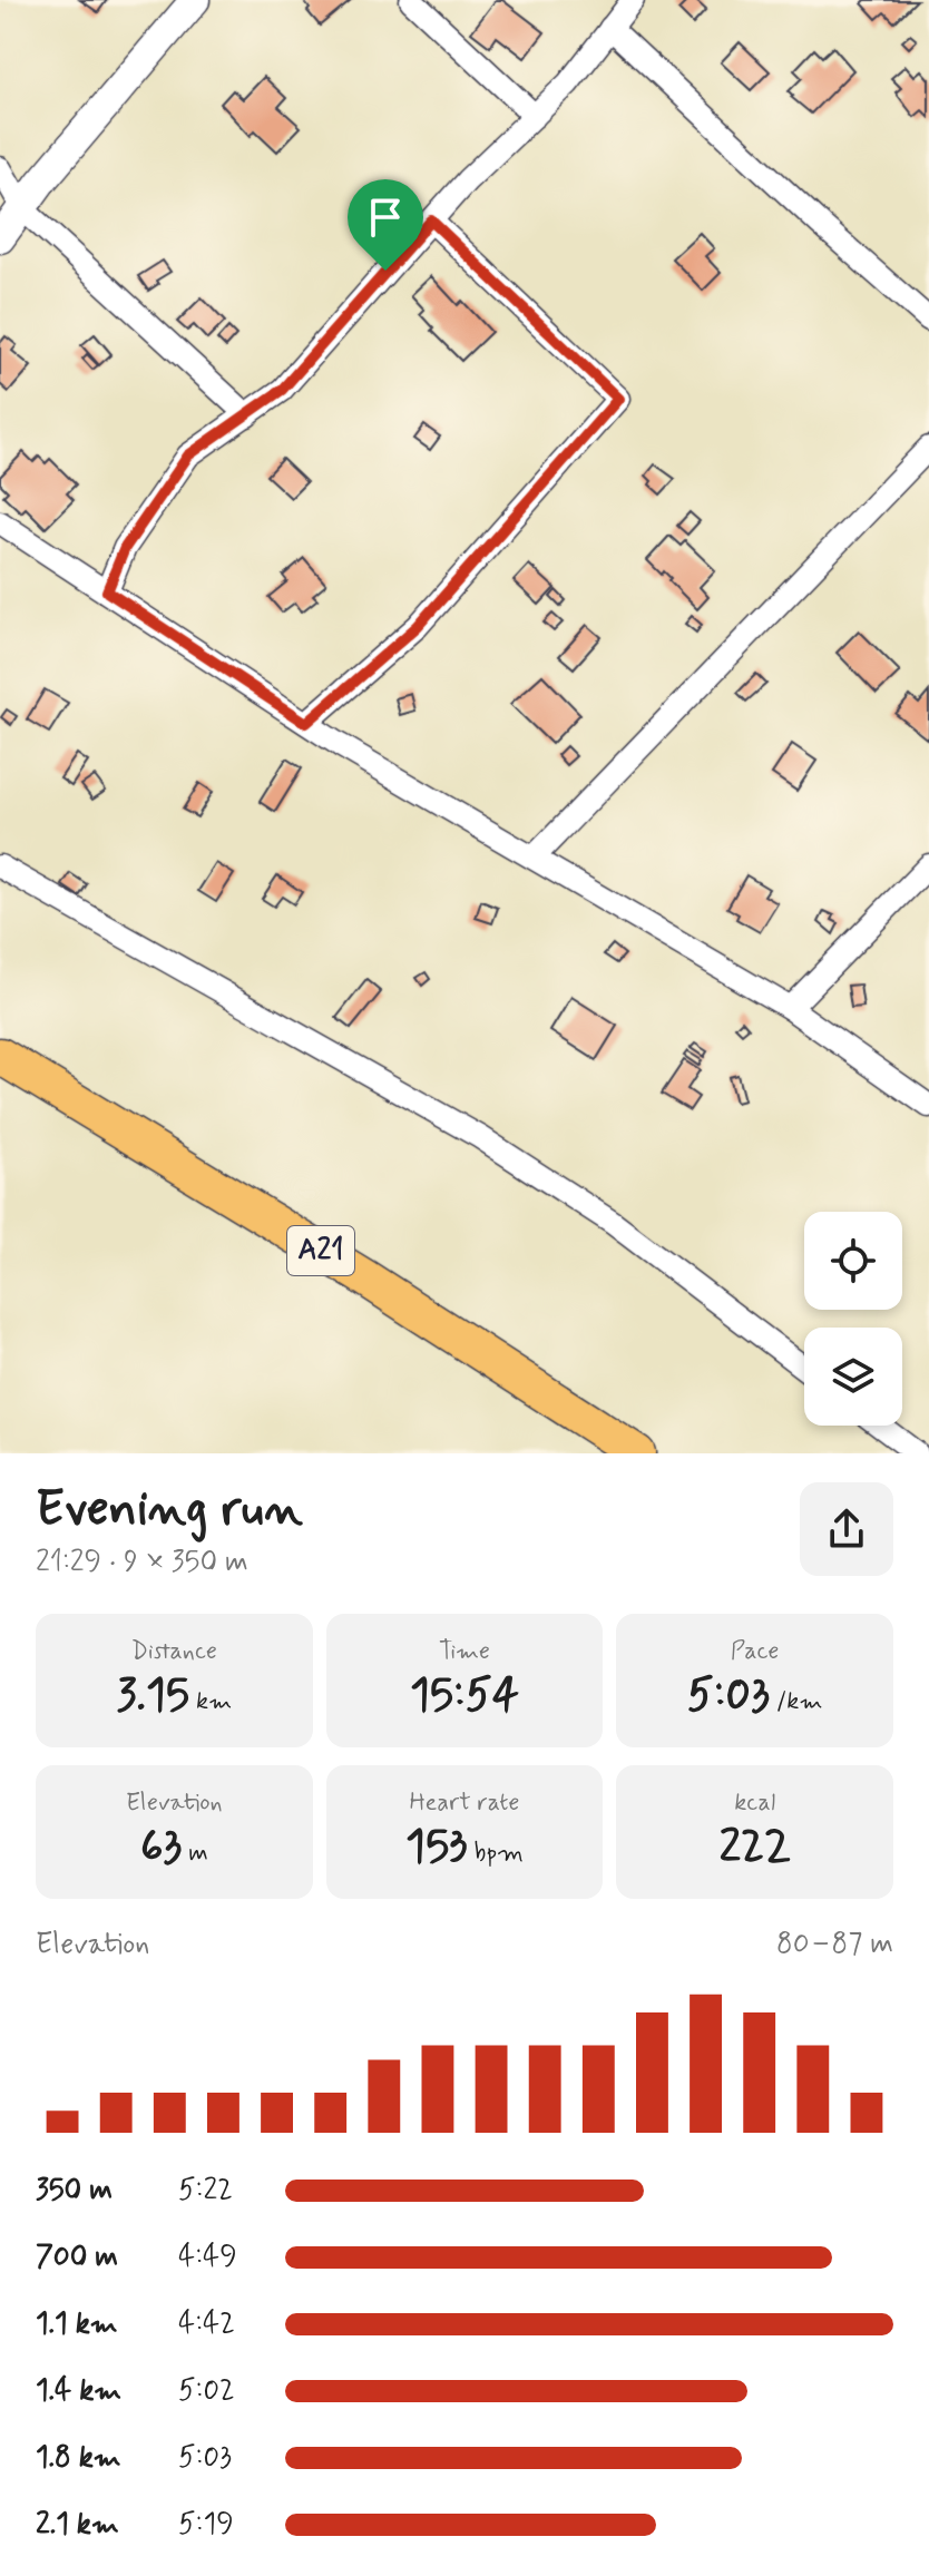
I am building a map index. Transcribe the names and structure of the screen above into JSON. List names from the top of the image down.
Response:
{
  "streets": {
    "main road": ["A21"]
  },
  "page": {
    "heading": ["Evening run", "21:29 · 9 × 350 m"],
    "stats": [
      ["Distance", "3.15 km"],
      ["Time", "15:54"],
      ["Pace", "5:03 /km"],
      ["Elevation", "63 m"],
      ["Heart rate", "153 bpm"],
      ["kcal", "222"]
    ],
    "chart": ["Elevation", "80–87 m"],
    "list": [
      {
        "name": "350 m",
        "note": "5:22"
      },
      {
        "name": "700 m",
        "note": "4:49"
      },
      {
        "name": "1.1 km",
        "note": "4:42"
      },
      {
        "name": "1.4 km",
        "note": "5:02"
      },
      {
        "name": "1.8 km",
        "note": "5:03"
      },
      {
        "name": "2.1 km",
        "note": "5:19"
      }
    ]
  }
}
